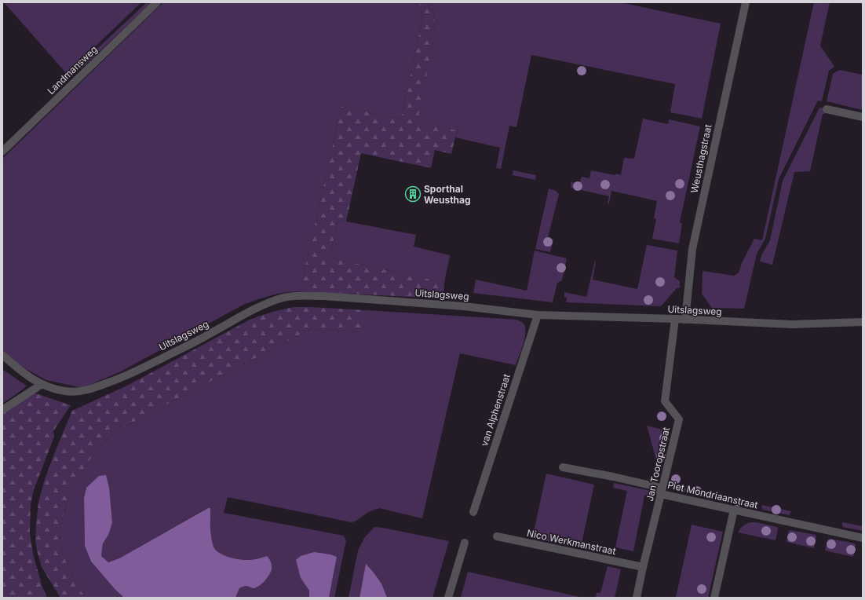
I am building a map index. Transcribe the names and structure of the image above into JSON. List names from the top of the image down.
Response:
{
  "streets": {
    "street": [
      "Landmansweg",
      "Weusthagstraat",
      "Uitslagsweg",
      "van Alphenstraat",
      "Jan Tooropstraat",
      "Piet Mondriaanstraat",
      "Nico Werkmanstraat"
    ]
  },
  "crossings": [
    ["Weusthagstraat", "Uitslagsweg"],
    ["Uitslagsweg", "van Alphenstraat"],
    ["Uitslagsweg", "Jan Tooropstraat"],
    ["Jan Tooropstraat", "Piet Mondriaanstraat"],
    ["Jan Tooropstraat", "Nico Werkmanstraat"]
  ],
  "places": {
    "building": ["Sporthal Weusthag"]
  }
}
